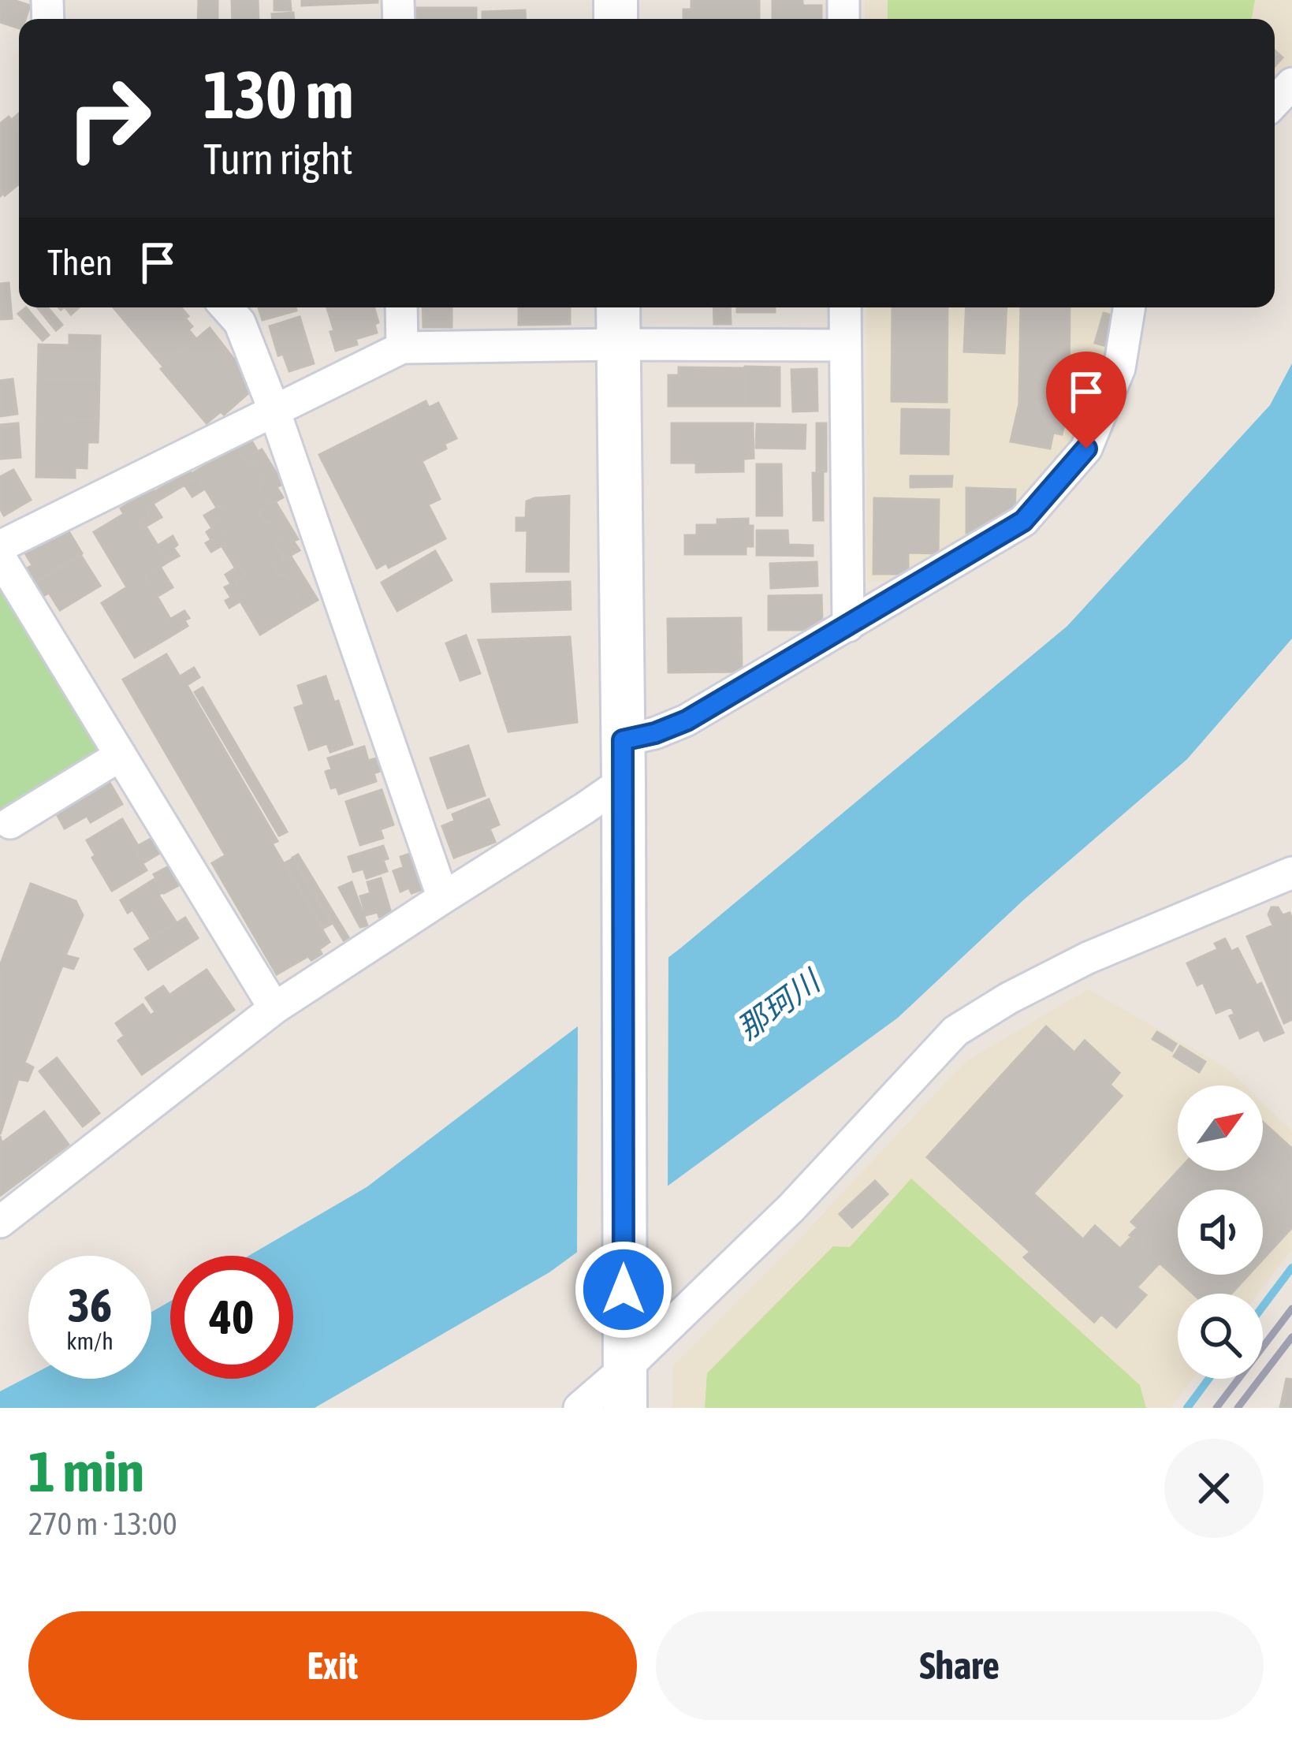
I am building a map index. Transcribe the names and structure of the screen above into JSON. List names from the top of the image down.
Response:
{
  "water": ["那珂川"],
  "north": "top right",
  "page": {
    "turn": ["130 m", "Turn right"],
    "then": "Then",
    "speed": "36 km/h",
    "limit": "40",
    "heading": ["1 min", "270 m · 13:00"],
    "buttons": ["Exit", "Share"]
  }
}
